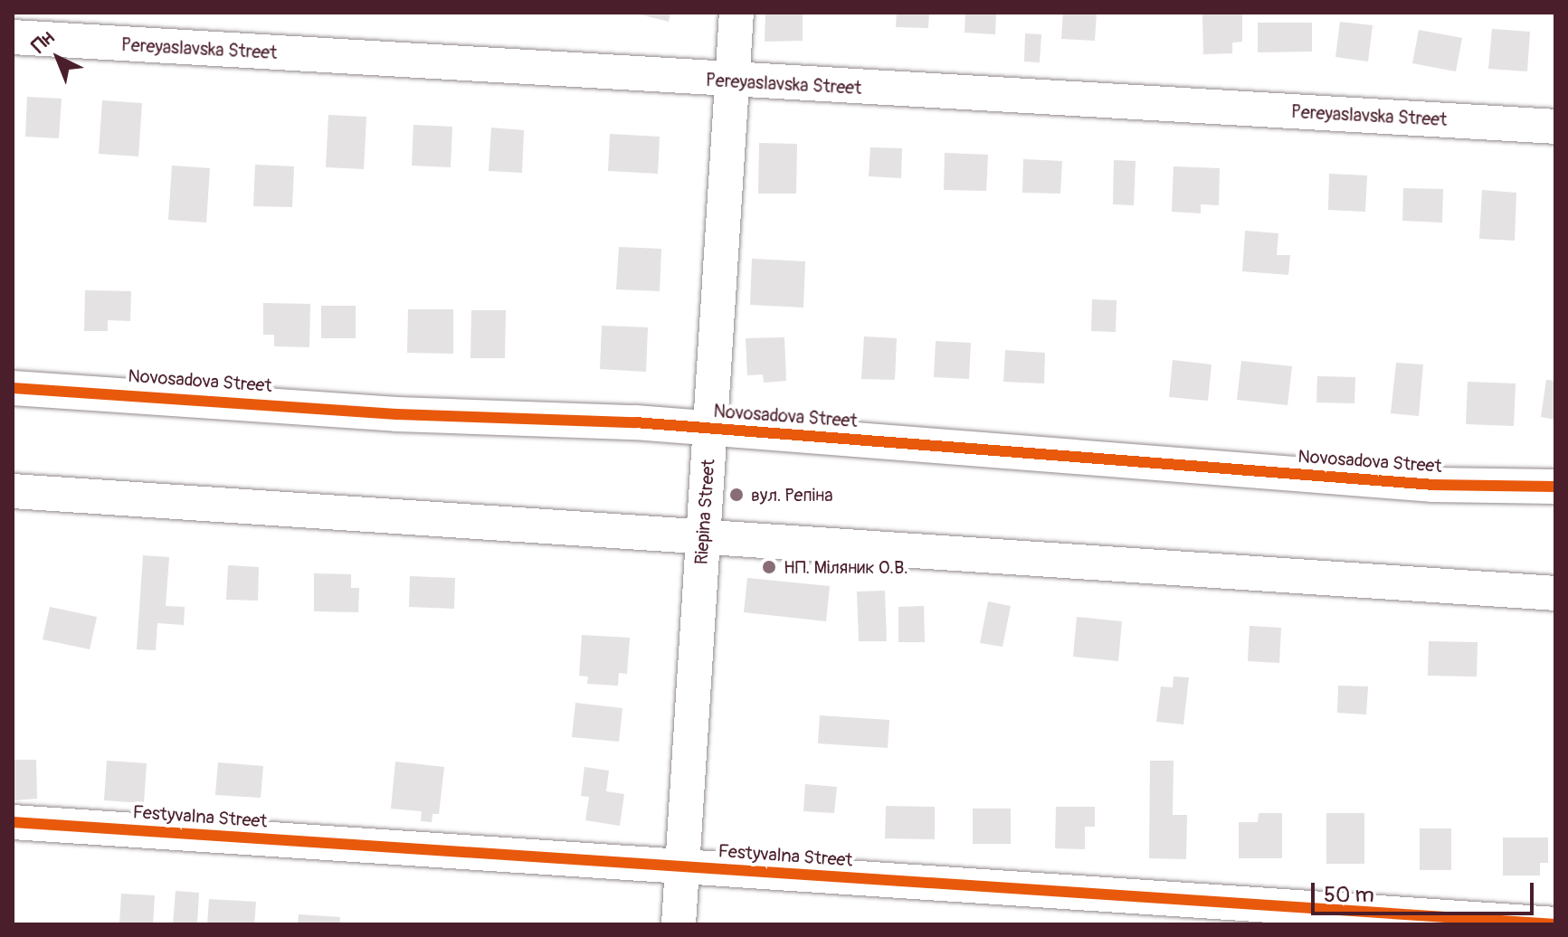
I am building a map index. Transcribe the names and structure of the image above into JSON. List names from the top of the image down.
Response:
{
  "streets": {
    "street": [
      "Pereyaslavska Street",
      "Novosadova Street",
      "Riepina Street",
      "Festyvalna Street"
    ]
  },
  "crossings": [
    ["Pereyaslavska Street", "Riepina Street"],
    ["Novosadova Street", "Riepina Street"],
    ["Riepina Street", "Festyvalna Street"]
  ],
  "places": ["вул. Репіна", "НП. Міляник О.В."],
  "scale_bar": "50 m",
  "north": "top left"
}
